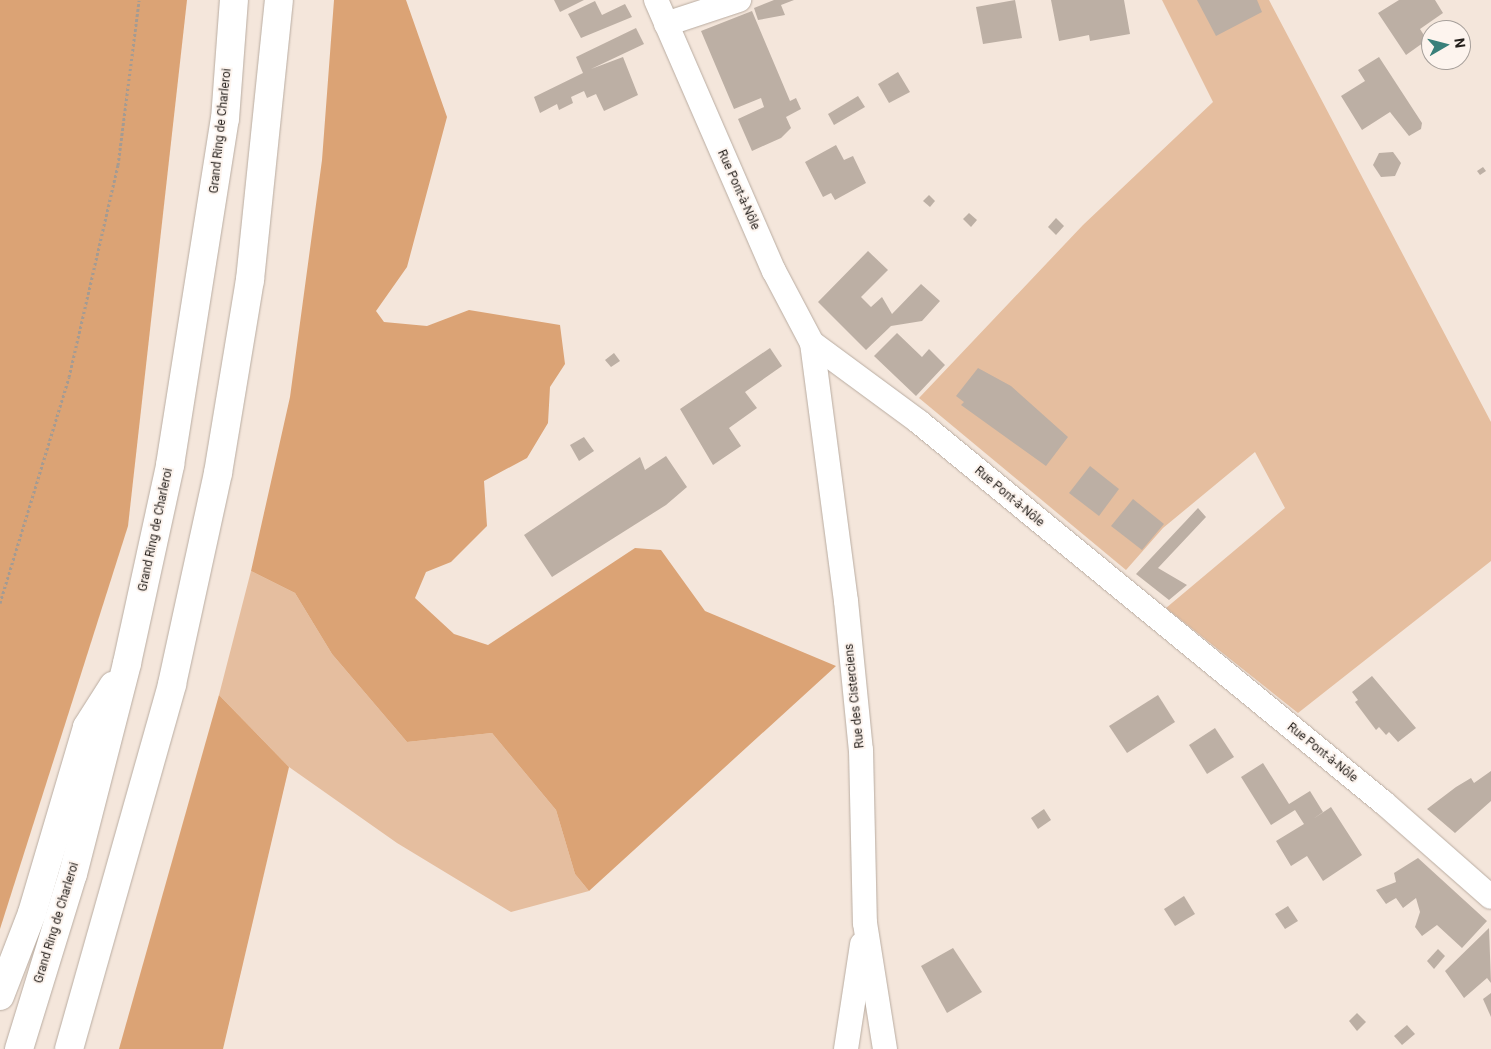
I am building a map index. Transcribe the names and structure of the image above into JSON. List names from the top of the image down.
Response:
{
  "streets": {
    "highway": ["Grand Ring de Charleroi"],
    "street": ["Rue Pont-à-Nôle", "Rue des Cisterciens"]
  },
  "crossings": [
    ["Rue Pont-à-Nôle", "Rue des Cisterciens"]
  ],
  "north": "right"
}
